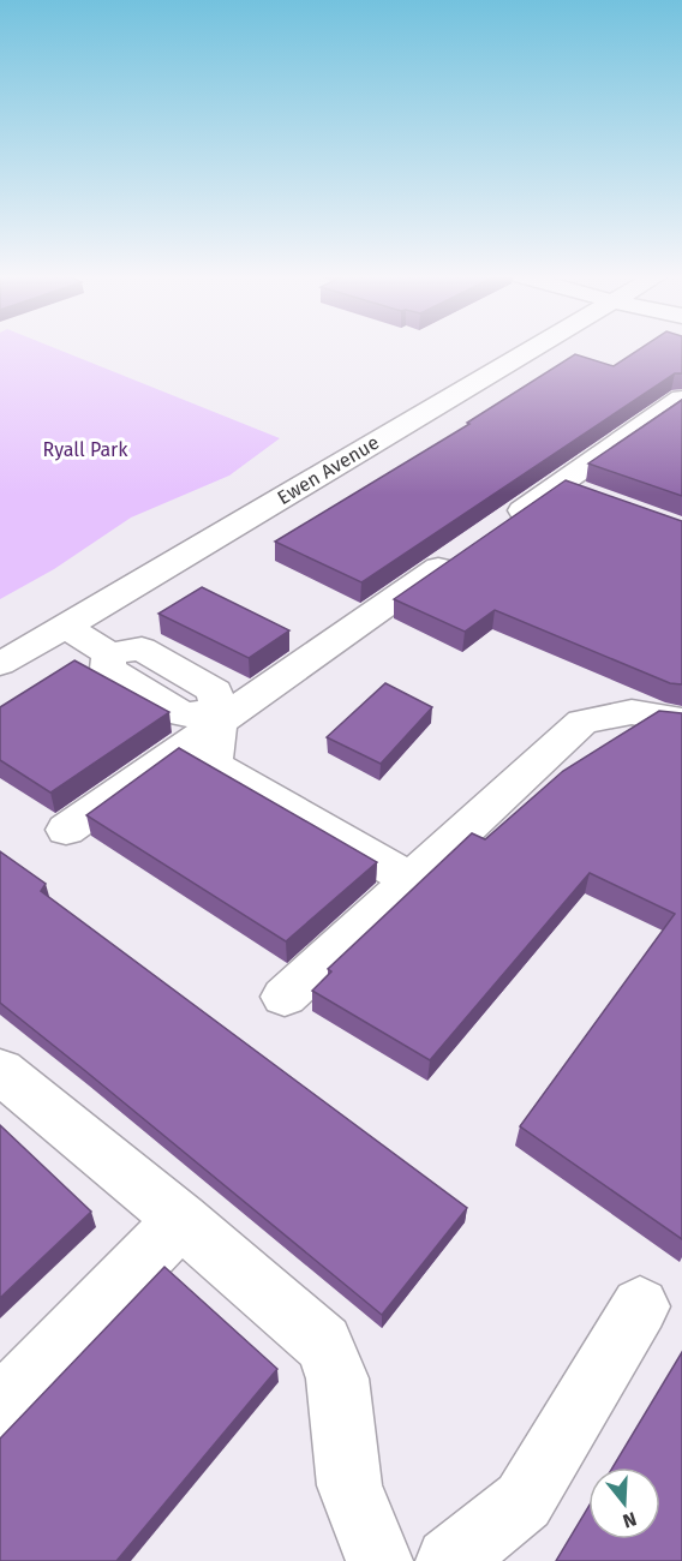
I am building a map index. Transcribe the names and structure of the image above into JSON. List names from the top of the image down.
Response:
{
  "streets": {
    "street": ["Ewen Avenue"]
  },
  "parks": ["Ryall Park"],
  "north": "bottom"
}
